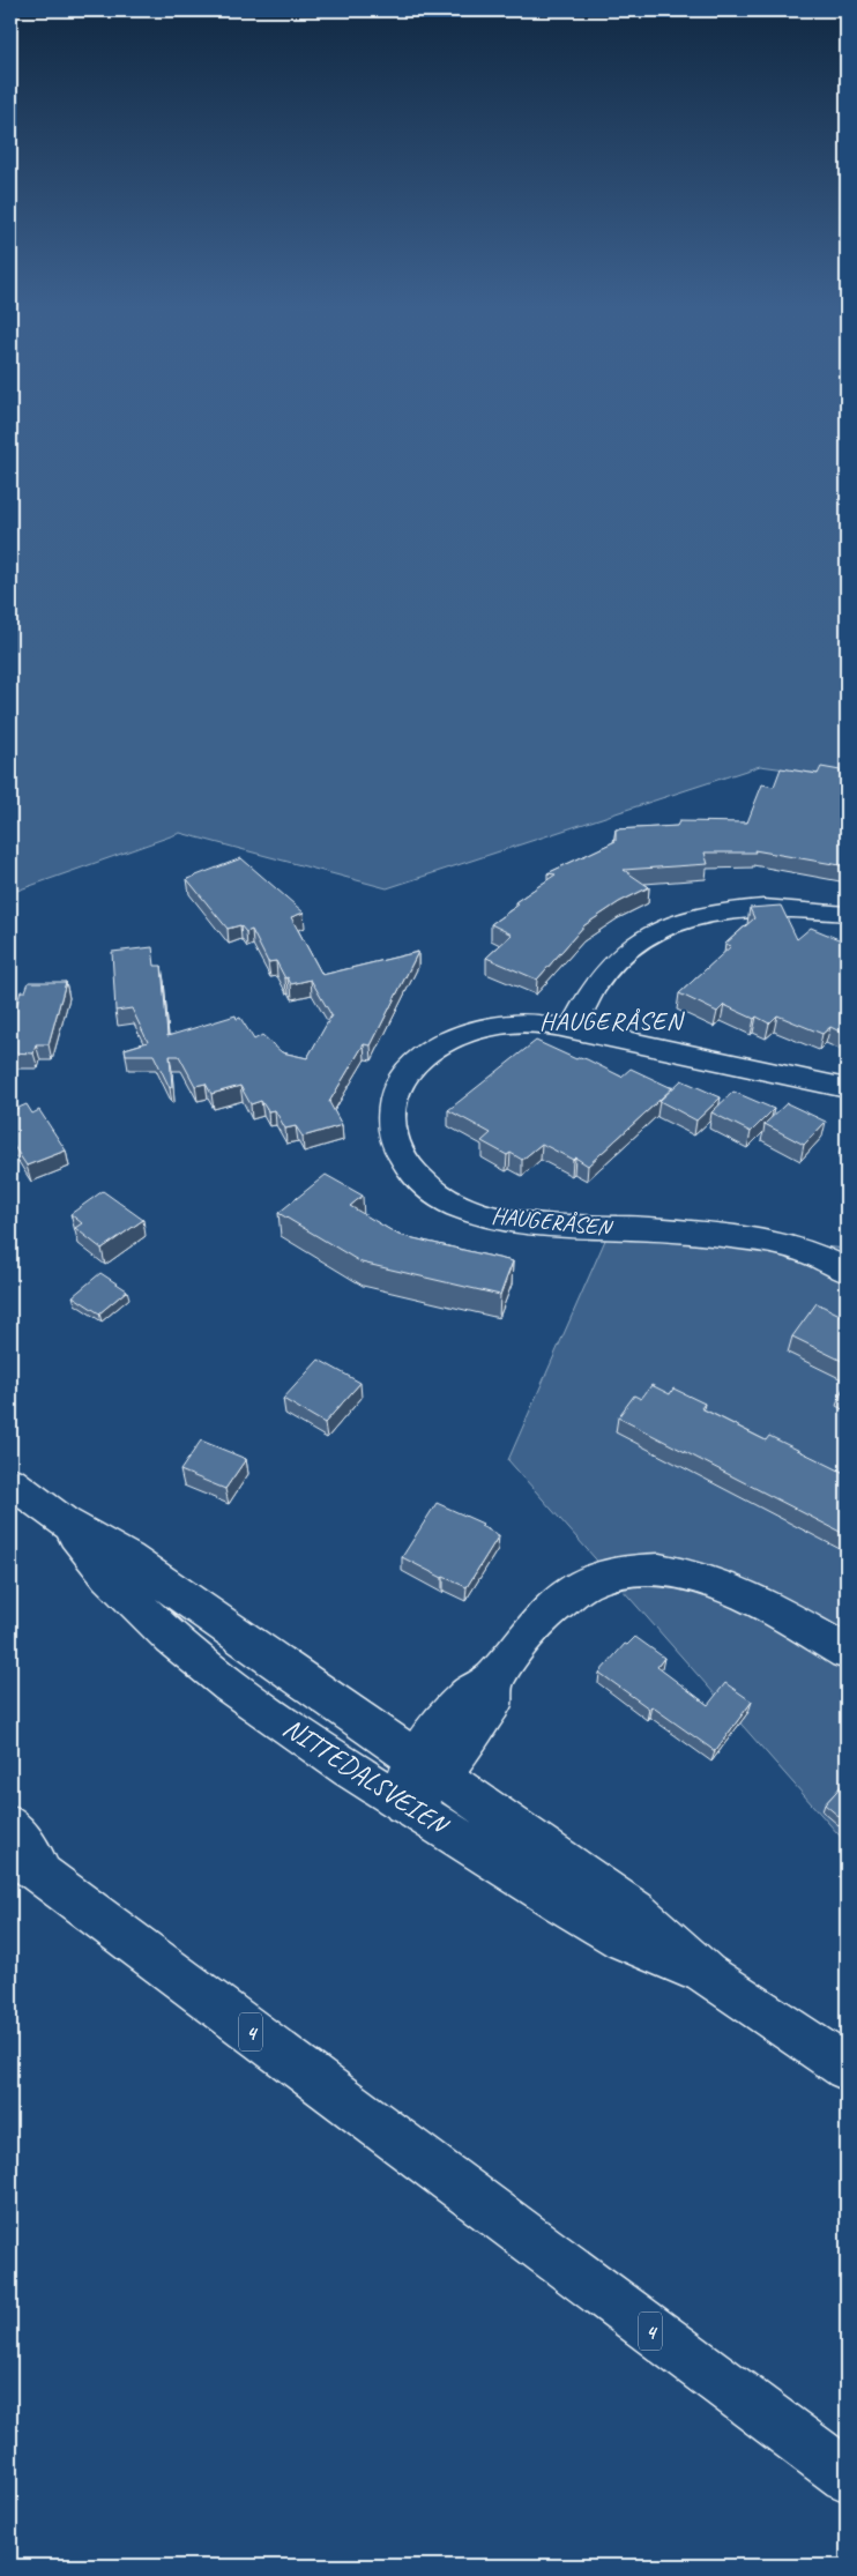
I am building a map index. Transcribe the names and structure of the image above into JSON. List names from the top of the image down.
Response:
{
  "streets": {
    "main road": ["HAUGERÅSEN", "NITTEDALSVEIEN", "4"]
  },
  "districts": ["HAUGERÅSEN"]
}
